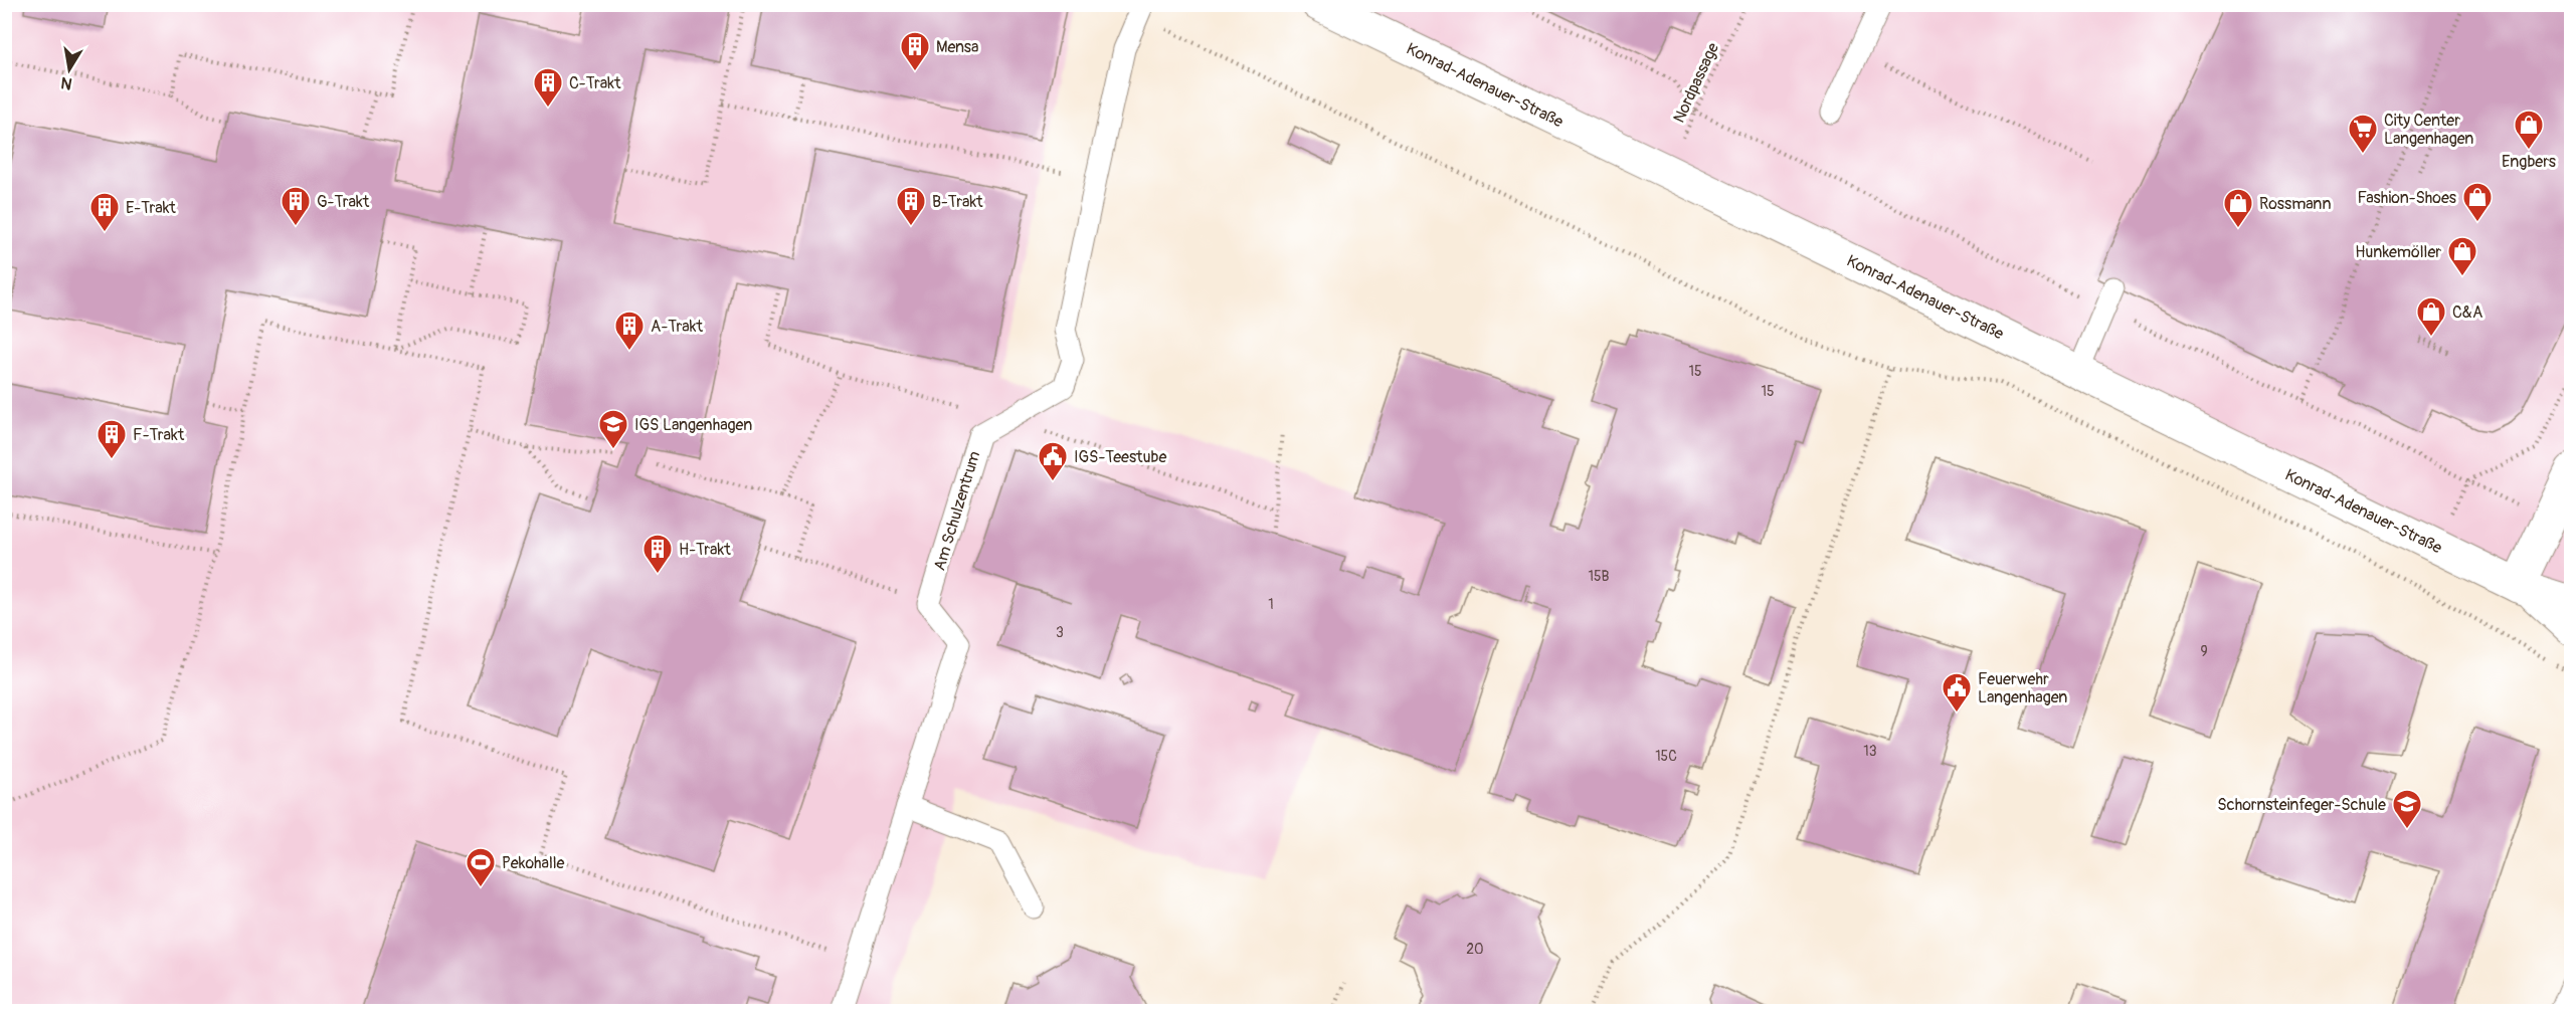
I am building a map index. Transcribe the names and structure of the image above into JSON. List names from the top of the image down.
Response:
{
  "streets": {
    "street": ["Konrad-Adenauer-Straße"],
    "lane": ["Am Schulzentrum"],
    "path": ["Nordpassage"]
  },
  "crossings": [
    ["Nordpassage", "Konrad-Adenauer-Straße"]
  ],
  "places": {
    "building": [
      "Mensa",
      "C-Trakt",
      "G-Trakt",
      "B-Trakt",
      "E-Trakt",
      "A-Trakt",
      "F-Trakt",
      "H-Trakt"
    ],
    "shop": [
      "Engbers",
      "Fashion-Shoes",
      "Rossmann",
      "Hunkemöller",
      "C&A"
    ],
    "supermarket": ["City Center Langenhagen"],
    "school or university": ["IGS Langenhagen", "Schornsteinfeger-Schule"],
    "public building": ["IGS-Teestube", "Feuerwehr Langenhagen"],
    "sports": ["Pekohalle"]
  },
  "house_numbers": [
    "15",
    "15",
    "15B",
    "1",
    "3",
    "9",
    "13",
    "15C",
    "20"
  ],
  "north": "bottom"
}
